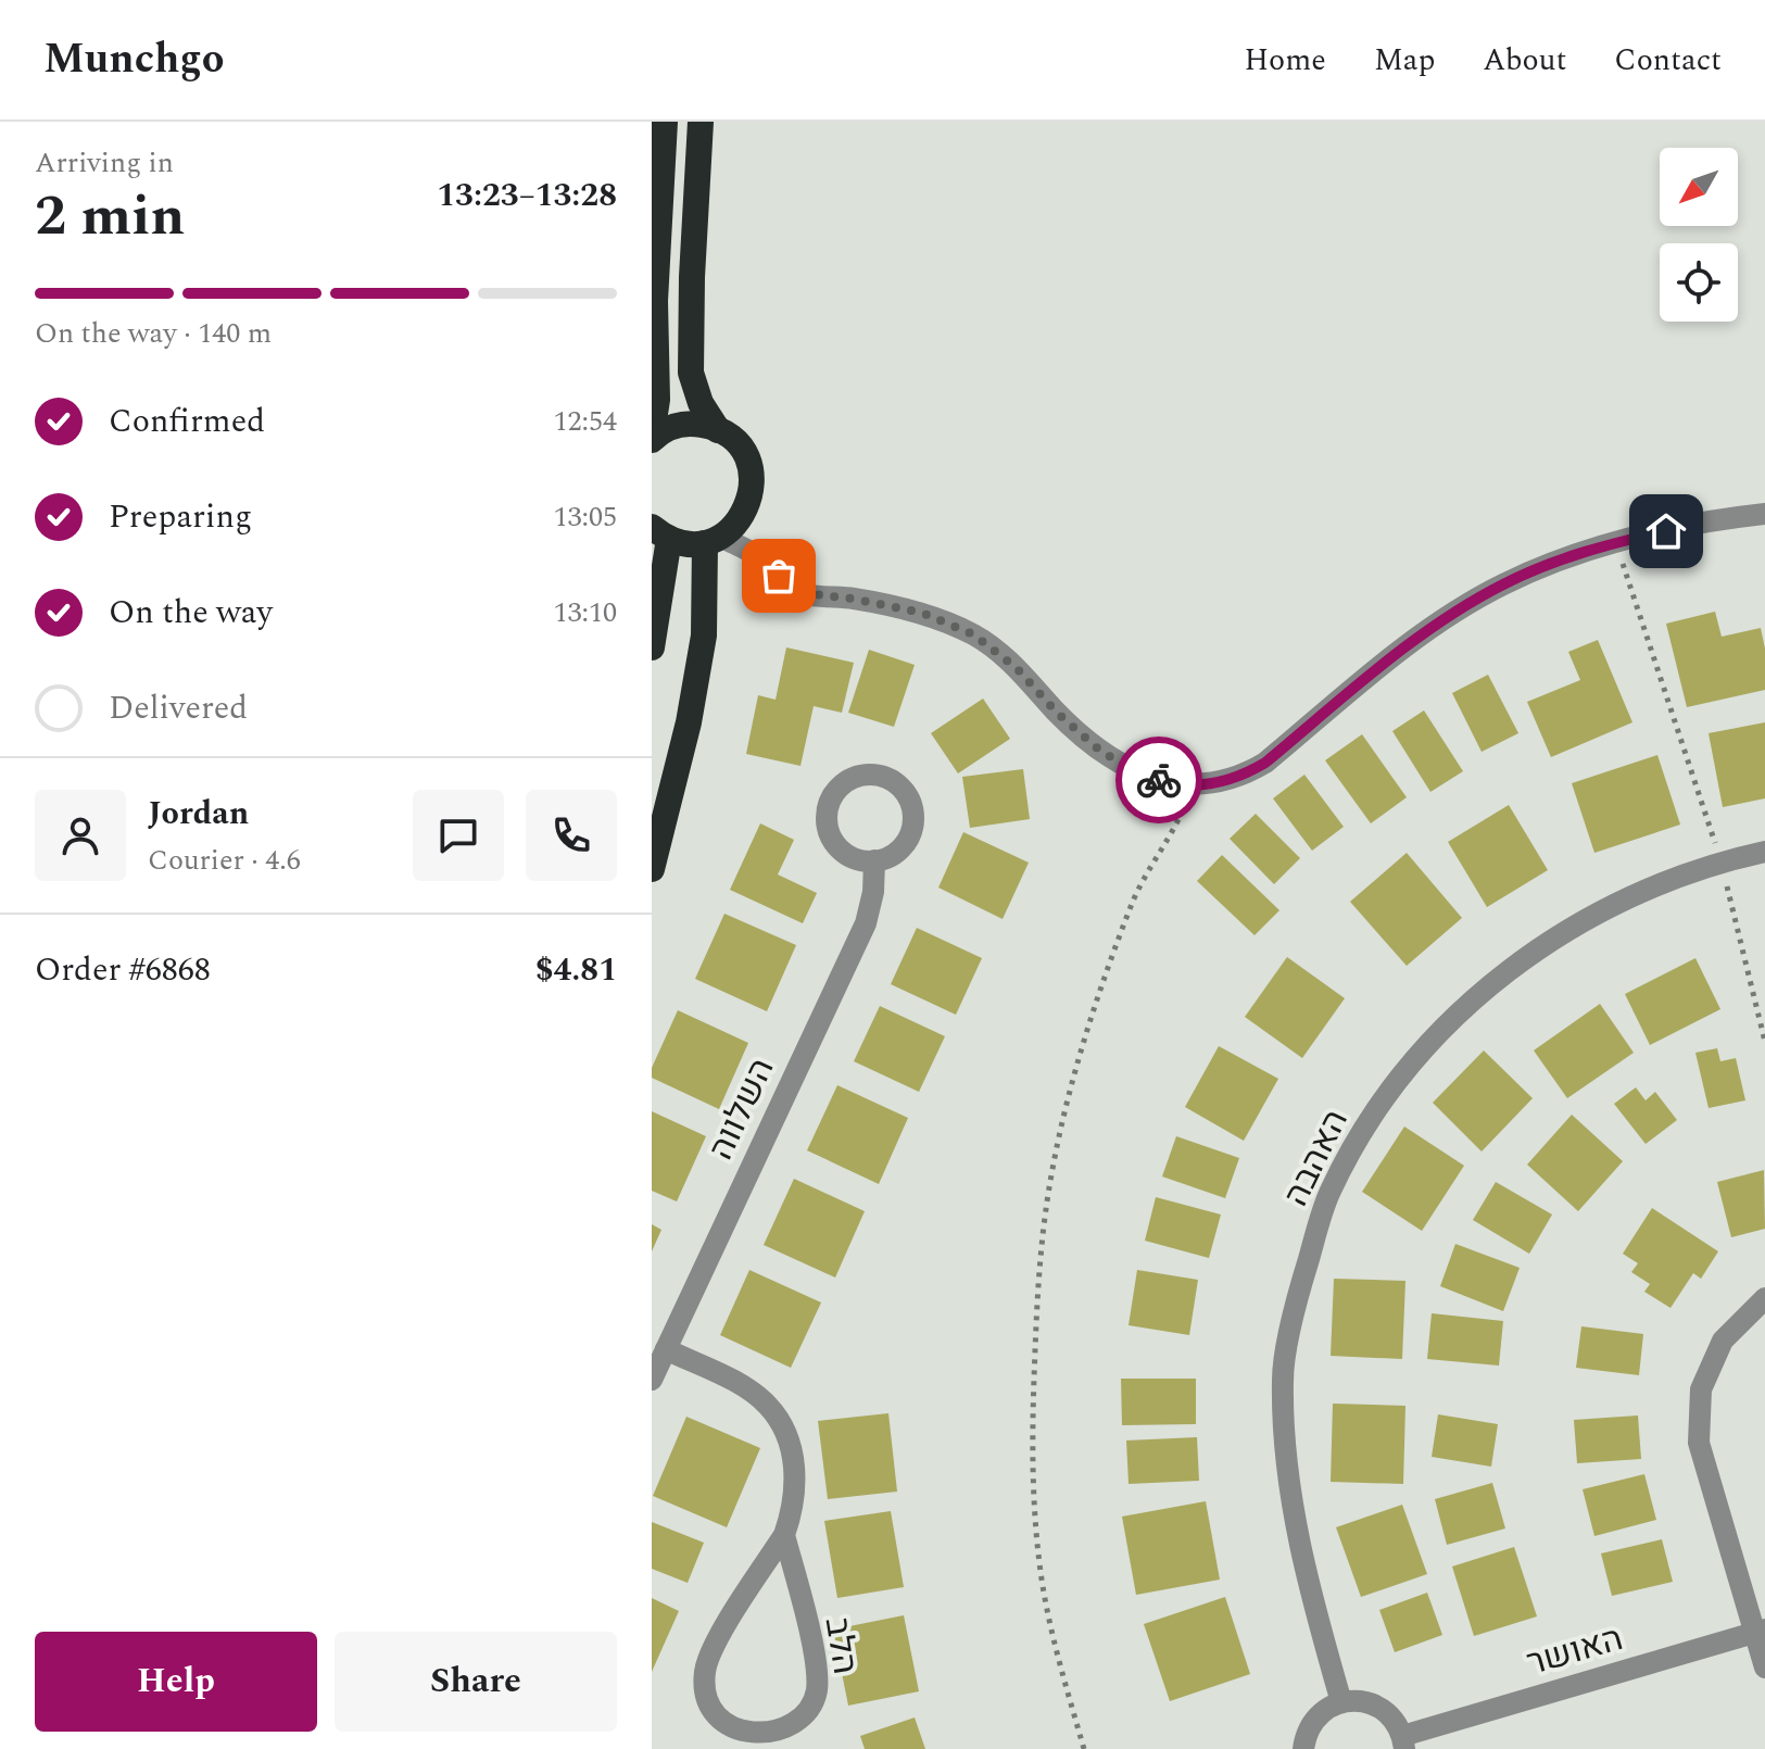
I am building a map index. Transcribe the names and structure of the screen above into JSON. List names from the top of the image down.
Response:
{
  "streets": {
    "street": [
      "השלווה",
      "האהבה",
      "הלב",
      "האושר"
    ]
  },
  "crossings": [
    ["השלווה", "הלב"]
  ],
  "north": "bottom left",
  "page": {
    "header": "Munchgo",
    "nav": [
      "Home",
      "Map",
      "About",
      "Contact"
    ],
    "heading": ["2 min", "Arriving in", "13:23–13:28"],
    "panel": [
      "Jordan",
      "Courier · 4.6",
      "Order #6868",
      "$4.81"
    ],
    "bar": "On the way · 140 m",
    "list": [
      ["Confirmed", "12:54"],
      ["Preparing", "13:05"],
      ["On the way", "13:10"],
      "Delivered"
    ],
    "buttons": ["Help", "Share"]
  }
}
